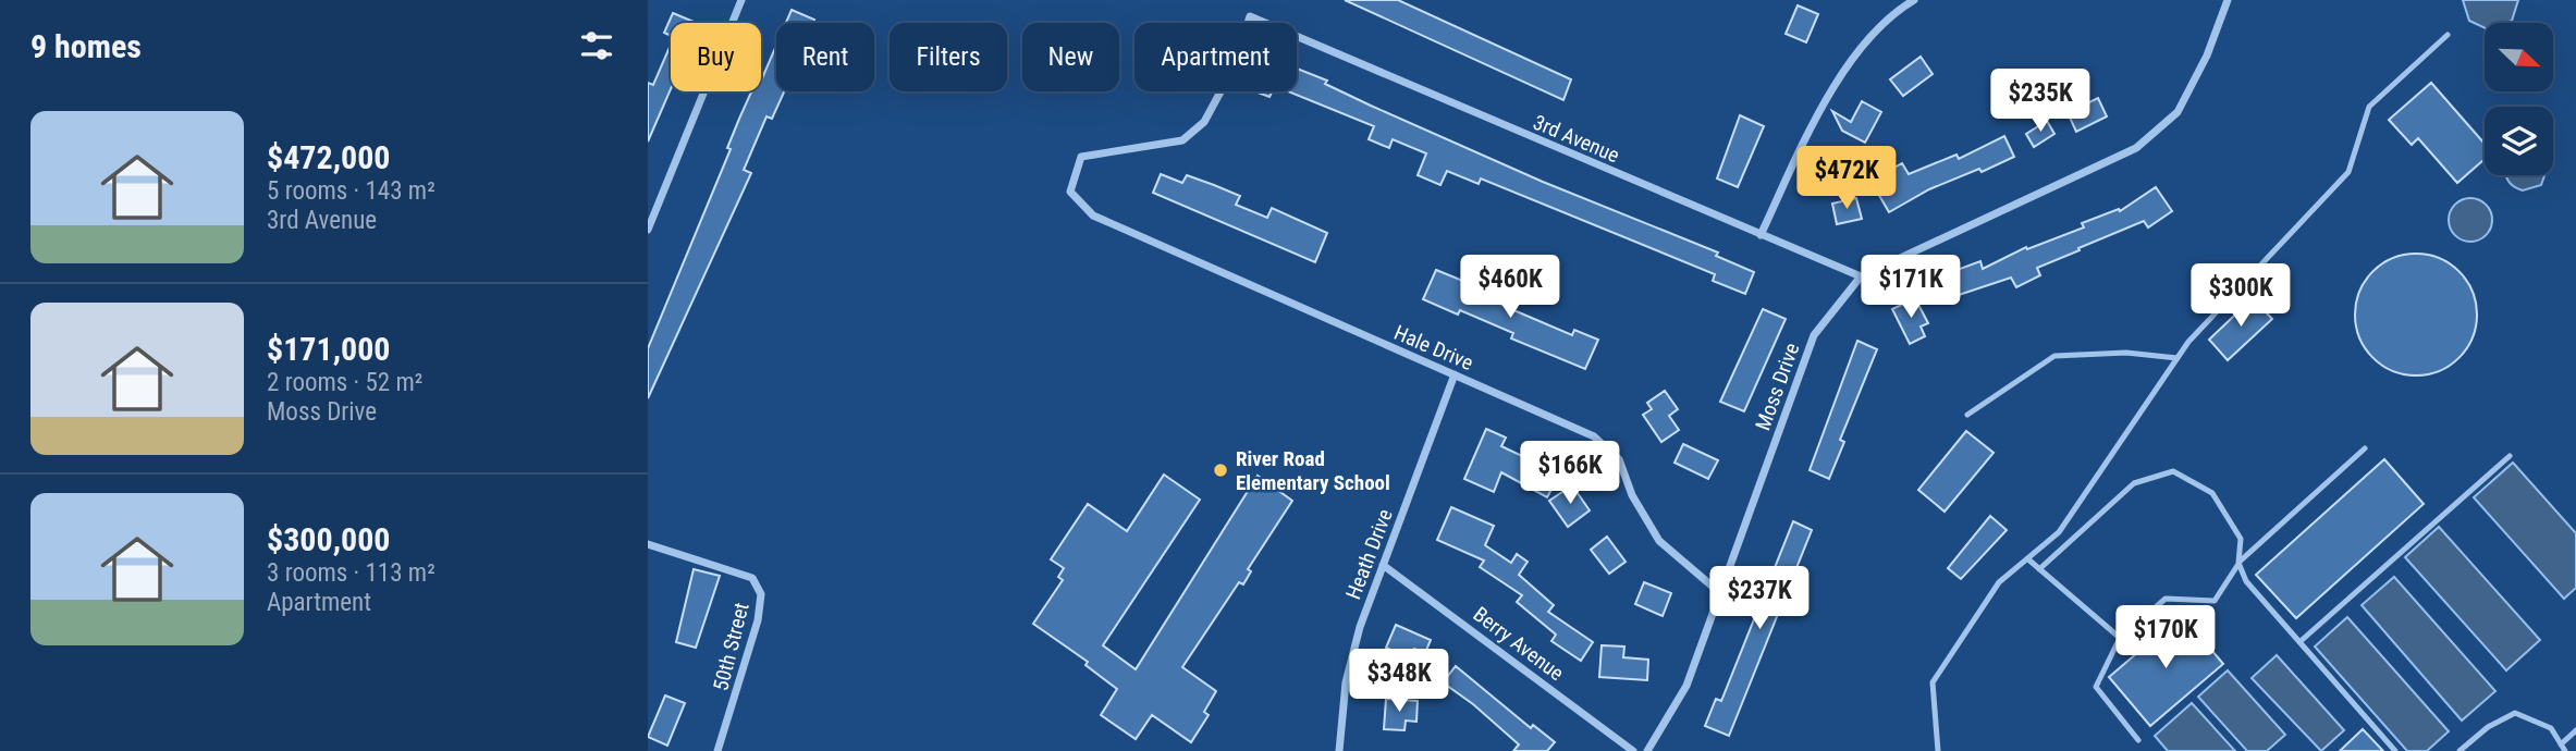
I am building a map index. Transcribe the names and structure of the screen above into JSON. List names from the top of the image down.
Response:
{
  "streets": {
    "street": [
      "3rd Avenue",
      "Hale Drive",
      "Moss Drive",
      "Heath Drive",
      "Berry Avenue",
      "50th Street"
    ]
  },
  "crossings": [
    ["3rd Avenue", "Hale Drive"],
    ["3rd Avenue", "Moss Drive"],
    ["Hale Drive", "Moss Drive"],
    ["Hale Drive", "Heath Drive"],
    ["Heath Drive", "Berry Avenue"]
  ],
  "places": ["River Road Elementary School"],
  "north": "bottom right",
  "page": {
    "heading": "9 homes",
    "chip": [
      "Buy",
      "Rent",
      "Filters",
      "New",
      "Apartment"
    ],
    "price": [
      "$235K",
      "$472K",
      "$460K",
      "$171K",
      "$300K",
      "$166K",
      "$237K",
      "$170K",
      "$348K"
    ],
    "list": [
      {
        "name": "$472,000",
        "note": "5 rooms · 143 m² · 3rd Avenue"
      },
      {
        "name": "$171,000",
        "note": "2 rooms · 52 m² · Moss Drive"
      },
      {
        "name": "$300,000",
        "note": "3 rooms · 113 m² · Apartment"
      }
    ]
  }
}
